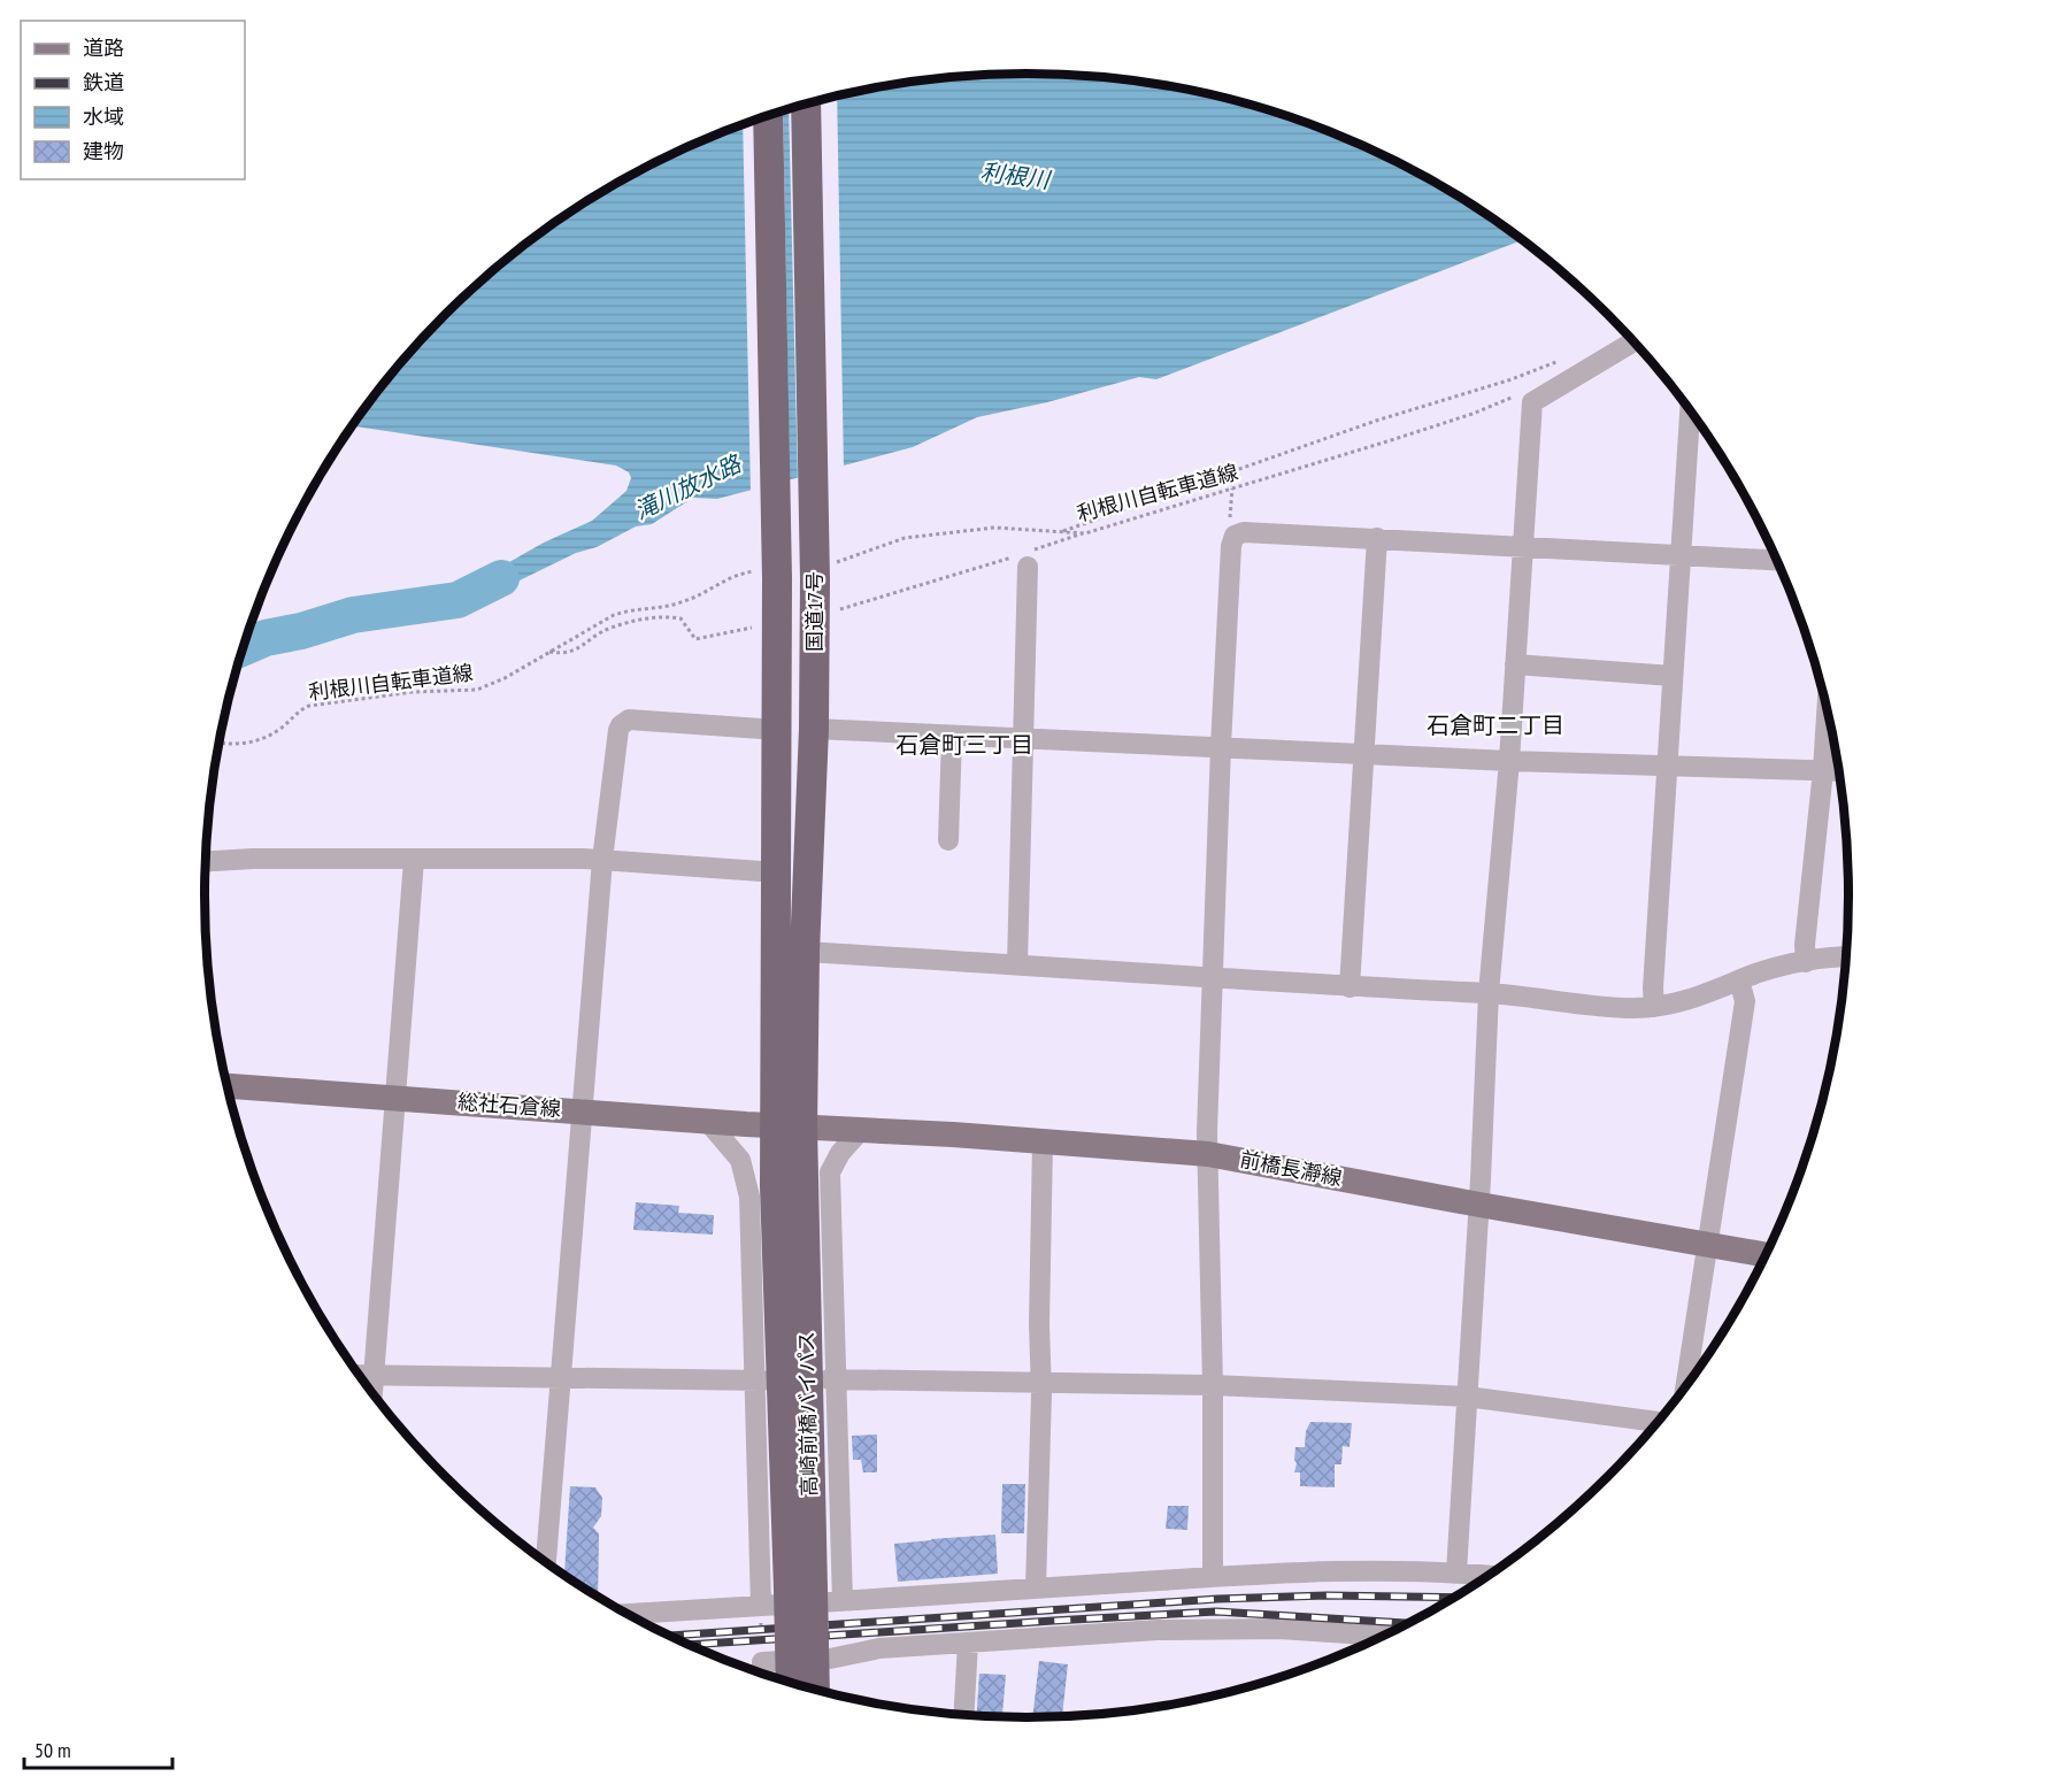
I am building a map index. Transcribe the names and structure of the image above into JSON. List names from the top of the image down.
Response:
{
  "streets": {
    "highway": ["国道17号", "高崎前橋バイパス"],
    "main road": ["総社石倉線", "前橋長瀞線"],
    "path": ["利根川自転車道線"]
  },
  "crossings": [
    ["利根川自転車道線", "国道17号"],
    ["国道17号", "総社石倉線"],
    ["国道17号", "前橋長瀞線"],
    ["国道17号", "高崎前橋バイパス"],
    ["総社石倉線", "前橋長瀞線"],
    ["総社石倉線", "高崎前橋バイパス"],
    ["前橋長瀞線", "高崎前橋バイパス"]
  ],
  "districts": ["石倉町二丁目", "石倉町三丁目"],
  "water": ["利根川", "滝川放水路"],
  "legend": [
    "道路",
    "鉄道",
    "水域",
    "建物"
  ],
  "scale_bar": "50 m"
}
